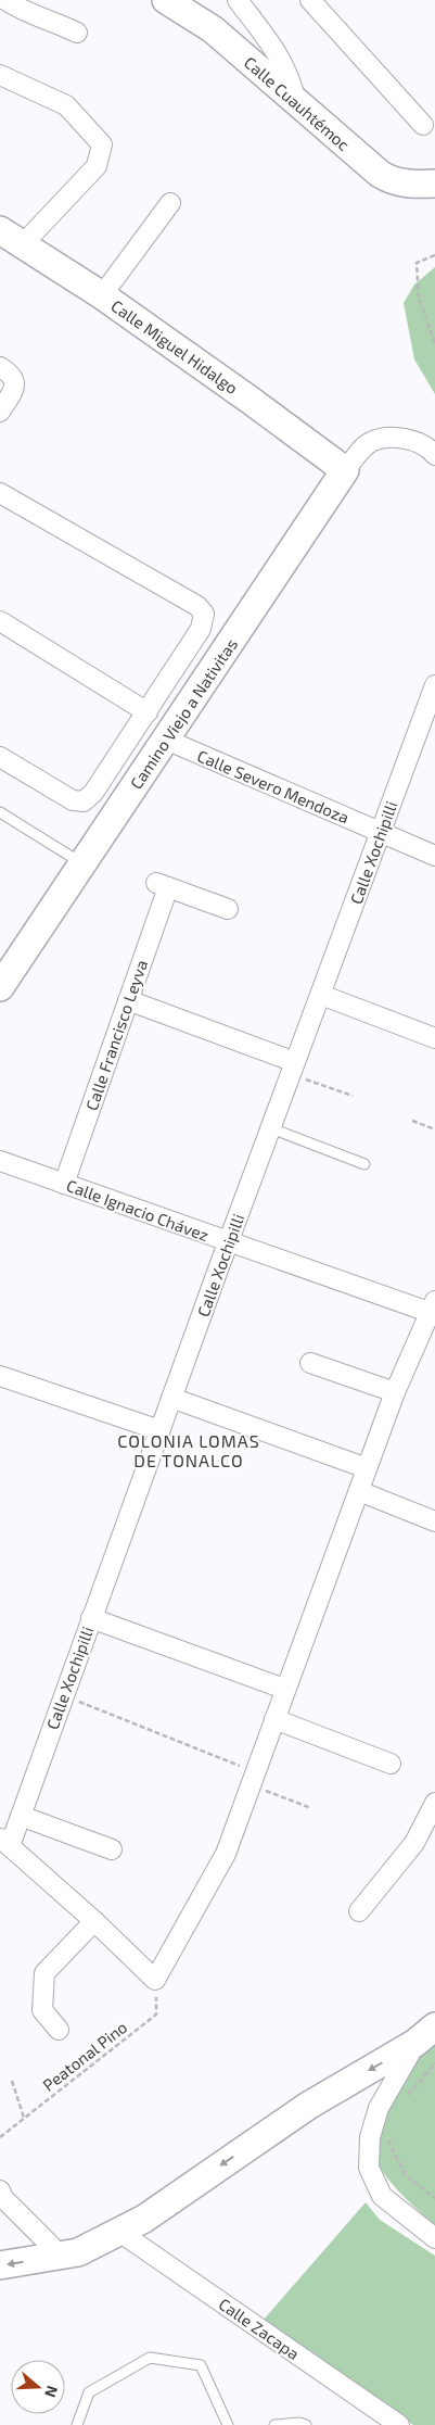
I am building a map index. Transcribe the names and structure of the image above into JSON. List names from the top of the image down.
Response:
{
  "streets": {
    "street": [
      "Calle Cuauhtémoc",
      "Calle Miguel Hidalgo",
      "Camino Viejo a Nativitas",
      "Calle Severo Mendoza",
      "Calle Xochipilli",
      "Calle Francisco Leyva",
      "Calle Ignacio Chávez",
      "Calle Zacapa"
    ],
    "path": ["Peatonal Pino"]
  },
  "crossings": [
    ["Calle Miguel Hidalgo", "Camino Viejo a Nativitas"],
    ["Camino Viejo a Nativitas", "Calle Severo Mendoza"],
    ["Calle Severo Mendoza", "Calle Xochipilli"],
    ["Calle Xochipilli", "Calle Ignacio Chávez"],
    ["Calle Francisco Leyva", "Calle Ignacio Chávez"]
  ],
  "districts": ["COLONIA LOMAS DE TONALCO"],
  "north": "right"
}
